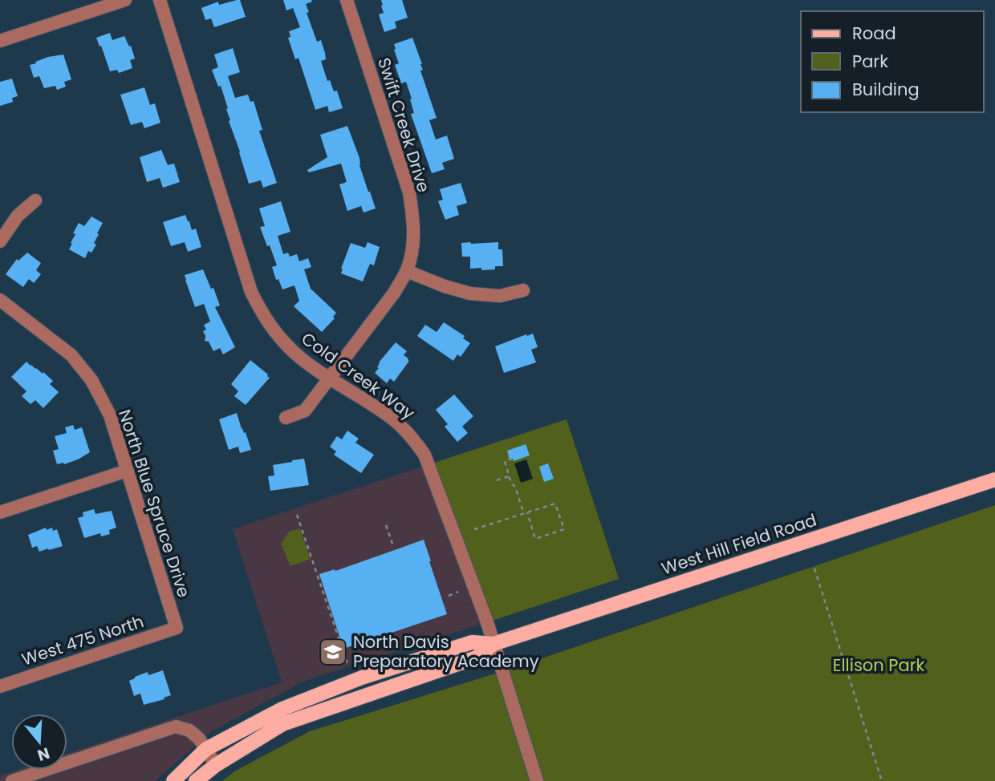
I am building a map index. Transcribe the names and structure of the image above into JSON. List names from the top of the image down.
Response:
{
  "streets": {
    "main road": ["West Hill Field Road"],
    "street": [
      "Swift Creek Drive",
      "Cold Creek Way",
      "North Blue Spruce Drive",
      "West 475 North"
    ]
  },
  "crossings": [
    ["Swift Creek Drive", "Cold Creek Way"],
    ["Cold Creek Way", "West Hill Field Road"],
    ["North Blue Spruce Drive", "West 475 North"]
  ],
  "parks": ["Ellison Park"],
  "places": {
    "school or university": ["North Davis Preparatory Academy"]
  },
  "legend": ["Road", "Park", "Building"],
  "north": "bottom"
}
